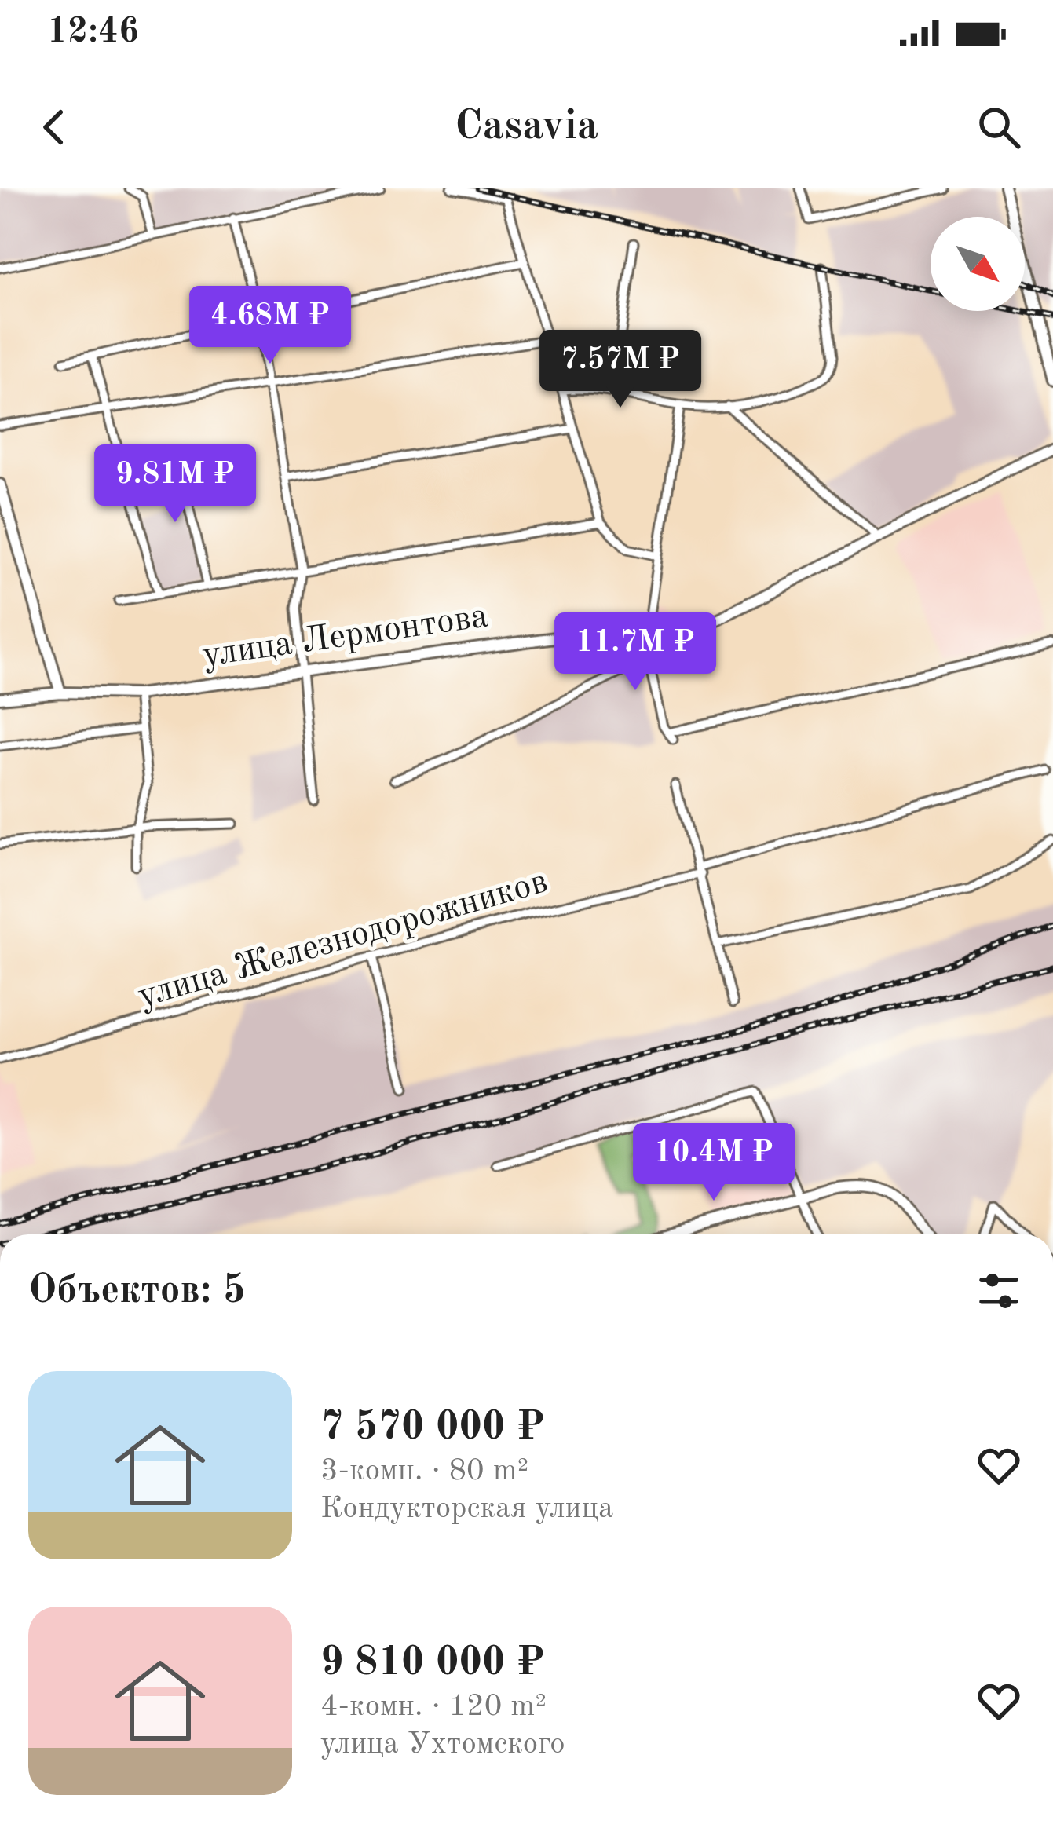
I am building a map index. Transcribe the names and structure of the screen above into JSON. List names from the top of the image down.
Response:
{
  "streets": {
    "main road": ["улица Лермонтова"],
    "street": ["улица Железнодорожников"]
  },
  "north": "bottom right",
  "page": {
    "status": "12:46",
    "header": "Casavia",
    "price": [
      "4.68M ₽",
      "7.57M ₽",
      "9.81M ₽",
      "11.7M ₽",
      "10.4M ₽"
    ],
    "heading": "Объектов: 5",
    "list": [
      {
        "name": "7 570 000 ₽",
        "note": "3-комн. · 80 m² · Кондукторская улица"
      },
      {
        "name": "9 810 000 ₽",
        "note": "4-комн. · 120 m² · улица Ухтомского"
      }
    ]
  }
}
